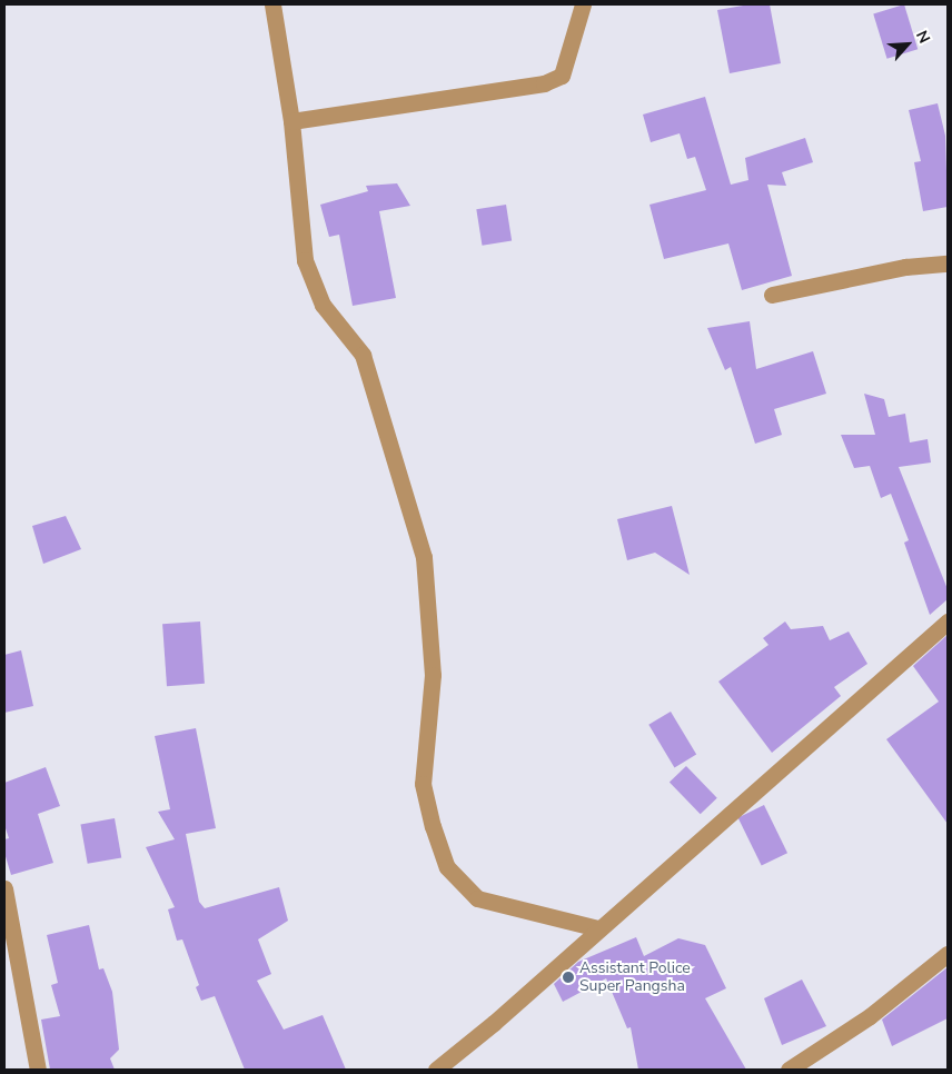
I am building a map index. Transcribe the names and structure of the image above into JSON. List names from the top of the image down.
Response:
{
  "places": ["Assistant Police Super Pangsha"],
  "north": "top right"
}
